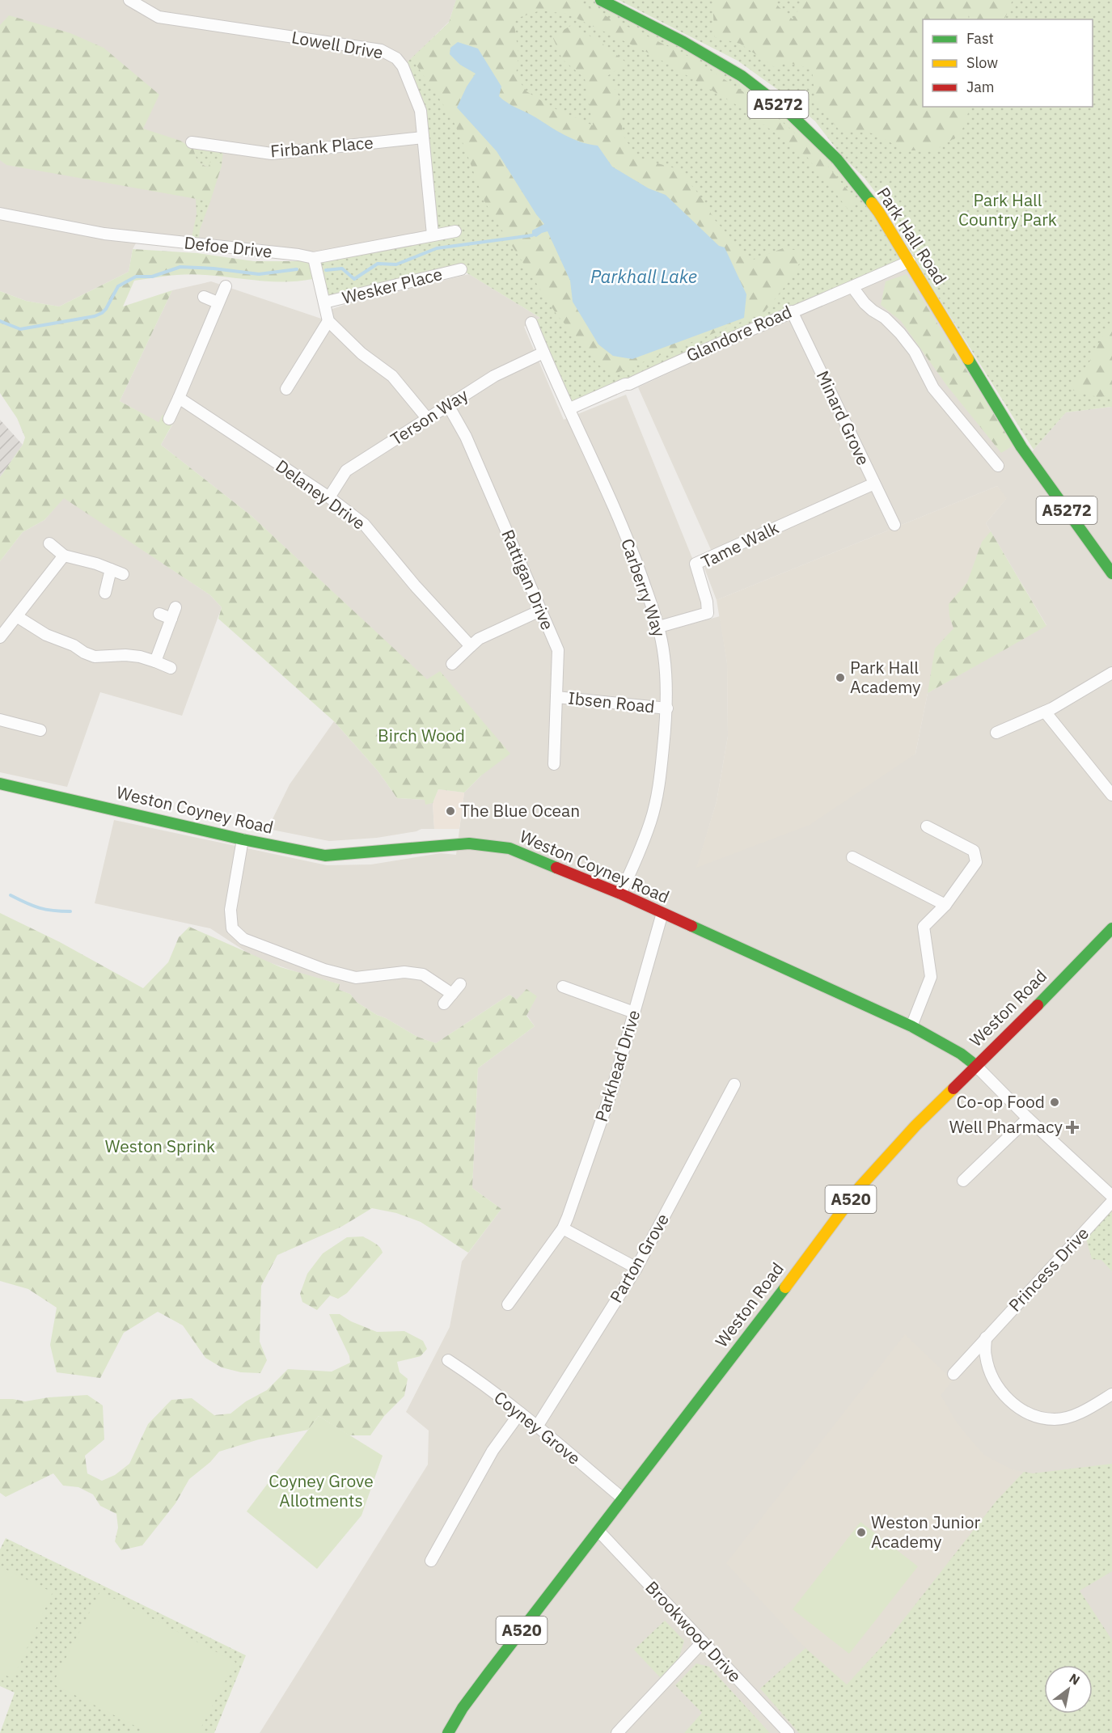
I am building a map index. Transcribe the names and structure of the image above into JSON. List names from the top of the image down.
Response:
{
  "streets": {
    "main road": [
      "A5272",
      "Park Hall Road",
      "Weston Coyney Road",
      "Weston Road",
      "A520"
    ],
    "street": [
      "Lowell Drive",
      "Firbank Place",
      "Defoe Drive",
      "Wesker Place",
      "Glandore Road",
      "Terson Way",
      "Minard Grove",
      "Delaney Drive",
      "Tame Walk",
      "Rattigan Drive",
      "Carberry Way",
      "Ibsen Road",
      "Parkhead Drive",
      "Parton Grove",
      "Princess Drive",
      "Coyney Grove",
      "Brookwood Drive"
    ]
  },
  "crossings": [
    ["Lowell Drive", "Firbank Place"],
    ["Lowell Drive", "Defoe Drive"],
    ["Park Hall Road", "Glandore Road"],
    ["Glandore Road", "Minard Grove"],
    ["Glandore Road", "Carberry Way"],
    ["Terson Way", "Delaney Drive"],
    ["Terson Way", "Rattigan Drive"],
    ["Terson Way", "Carberry Way"],
    ["Minard Grove", "Tame Walk"],
    ["Tame Walk", "Carberry Way"],
    ["Rattigan Drive", "Ibsen Road"],
    ["Carberry Way", "Ibsen Road"],
    ["Carberry Way", "Weston Coyney Road"],
    ["Weston Coyney Road", "Weston Road"],
    ["Weston Coyney Road", "Parkhead Drive"],
    ["Weston Road", "Coyney Grove"],
    ["Weston Road", "Brookwood Drive"],
    ["Parton Grove", "Coyney Grove"]
  ],
  "water": ["Parkhall Lake"],
  "parks": [
    "Park Hall Country Park",
    "Birch Wood",
    "Weston Sprink",
    "Coyney Grove Allotments"
  ],
  "places": {
    "other": [
      "Park Hall Academy",
      "The Blue Ocean",
      "Co-op Food",
      "Weston Junior Academy"
    ],
    "health": ["Well Pharmacy"]
  },
  "legend": ["Fast", "Slow", "Jam"],
  "north": "top right"
}
